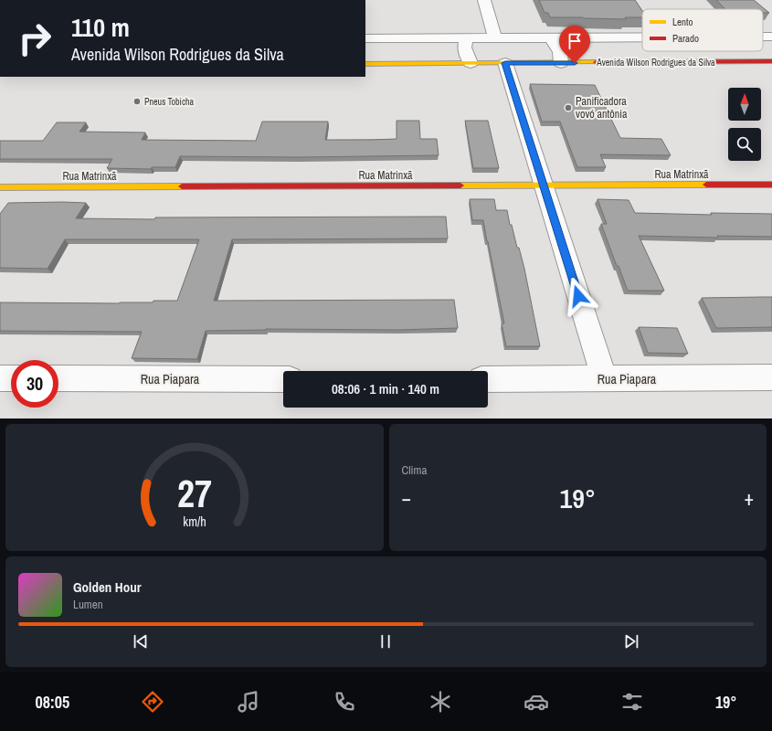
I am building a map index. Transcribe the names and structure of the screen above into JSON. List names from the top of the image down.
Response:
{
  "streets": {
    "street": ["Avenida Wilson Rodrigues da Silva", "Rua Matrinxã", "Rua Piapara"]
  },
  "places": ["Pneus Tobicha", "Panificadora vovó antônia"],
  "legend": ["Lento", "Parado"],
  "north": "top",
  "page": {
    "turn": ["110 m", "Avenida Wilson Rodrigues da Silva"],
    "limit": "30",
    "trip": "08:06 · 1 min · 140 m",
    "tile": "Clima",
    "heat": ["−", "19°", "+"],
    "song": ["Golden Hour", "Lumen"],
    "tabs": ["08:05", "19°"],
    "gauge": ["27", "km/h"]
  }
}
